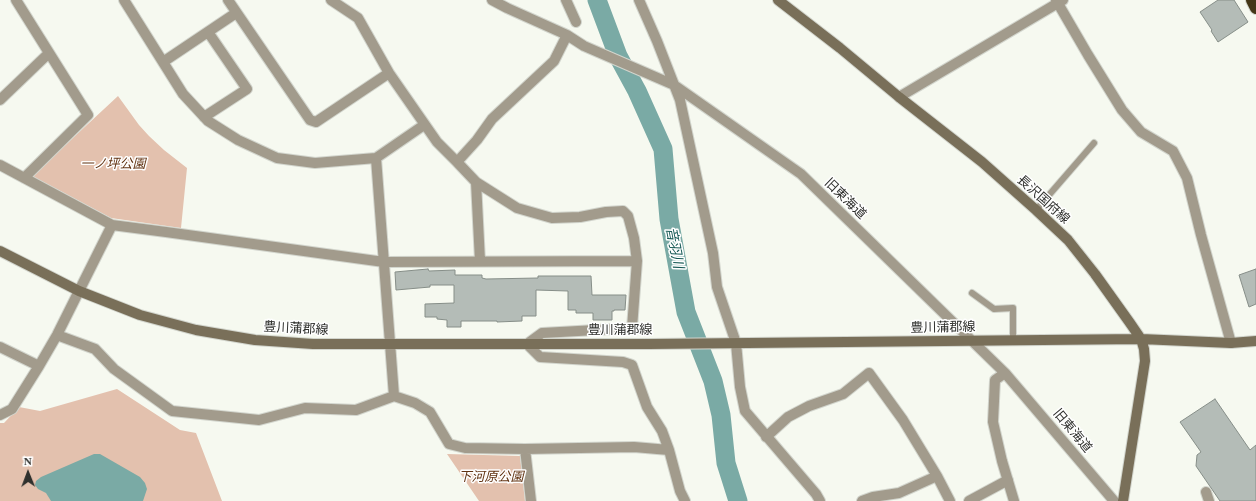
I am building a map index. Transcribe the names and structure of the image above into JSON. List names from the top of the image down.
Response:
{
  "streets": {
    "main road": ["長沢国府線", "豊川蒲郡線"],
    "street": ["旧東海道"]
  },
  "crossings": [
    ["旧東海道", "豊川蒲郡線"],
    ["長沢国府線", "豊川蒲郡線"]
  ],
  "water": ["音羽川"],
  "parks": ["一ノ坪公園", "下河原公園"],
  "north": "top"
}
